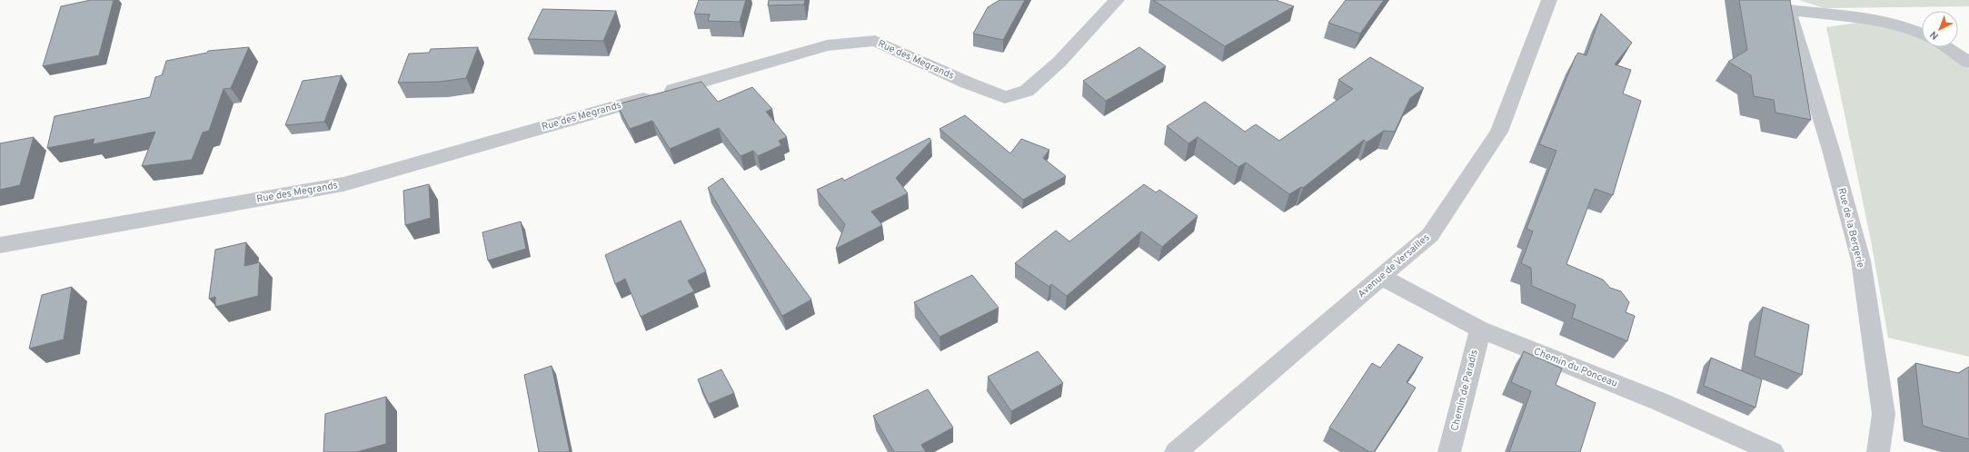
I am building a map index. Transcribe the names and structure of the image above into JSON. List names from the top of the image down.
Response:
{
  "streets": {
    "street": [
      "Rue des Megrands",
      "Rue de la Bergerie",
      "Avenue de Versailles",
      "Chemin du Ponceau",
      "Chemin de Paradis"
    ]
  },
  "crossings": [
    ["Avenue de Versailles", "Chemin du Ponceau"],
    ["Chemin du Ponceau", "Chemin de Paradis"]
  ],
  "north": "bottom left"
}
